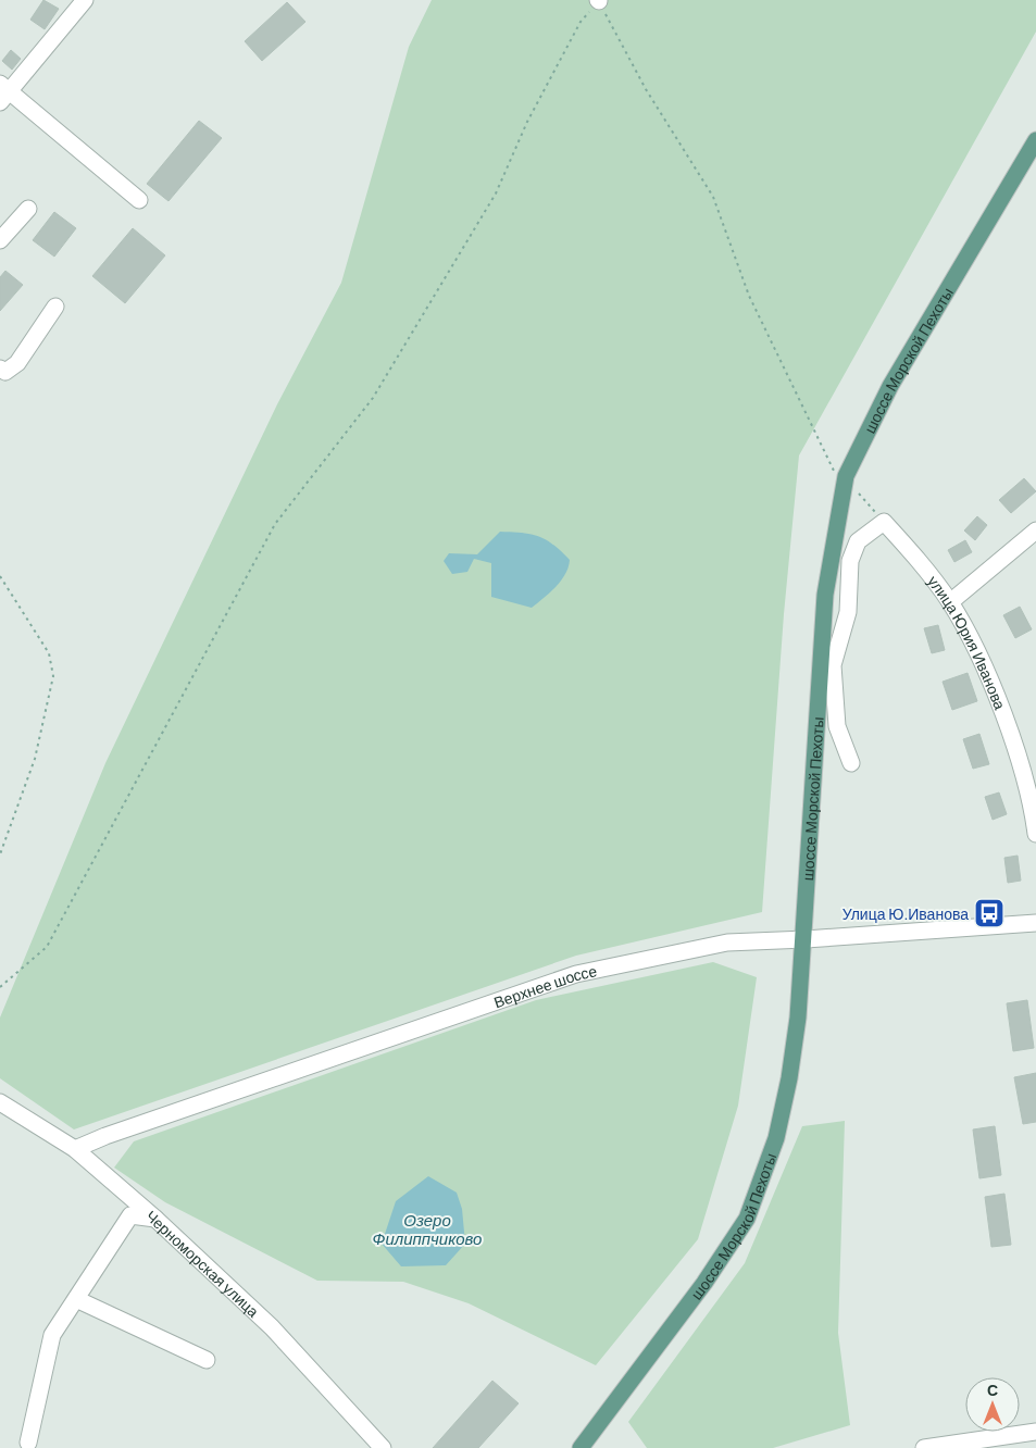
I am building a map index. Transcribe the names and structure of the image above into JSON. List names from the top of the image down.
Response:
{
  "streets": {
    "main road": ["шоссе Морской Пехоты"],
    "street": ["улица Юрия Иванова", "Верхнее шоссе", "Черноморская улица"]
  },
  "crossings": [
    ["шоссе Морской Пехоты", "Верхнее шоссе"],
    ["Верхнее шоссе", "Черноморская улица"]
  ],
  "water": ["Озеро Филиппчиково"],
  "places": {
    "bus stop": ["Улица Ю.Иванова"]
  },
  "north": "top"
}
